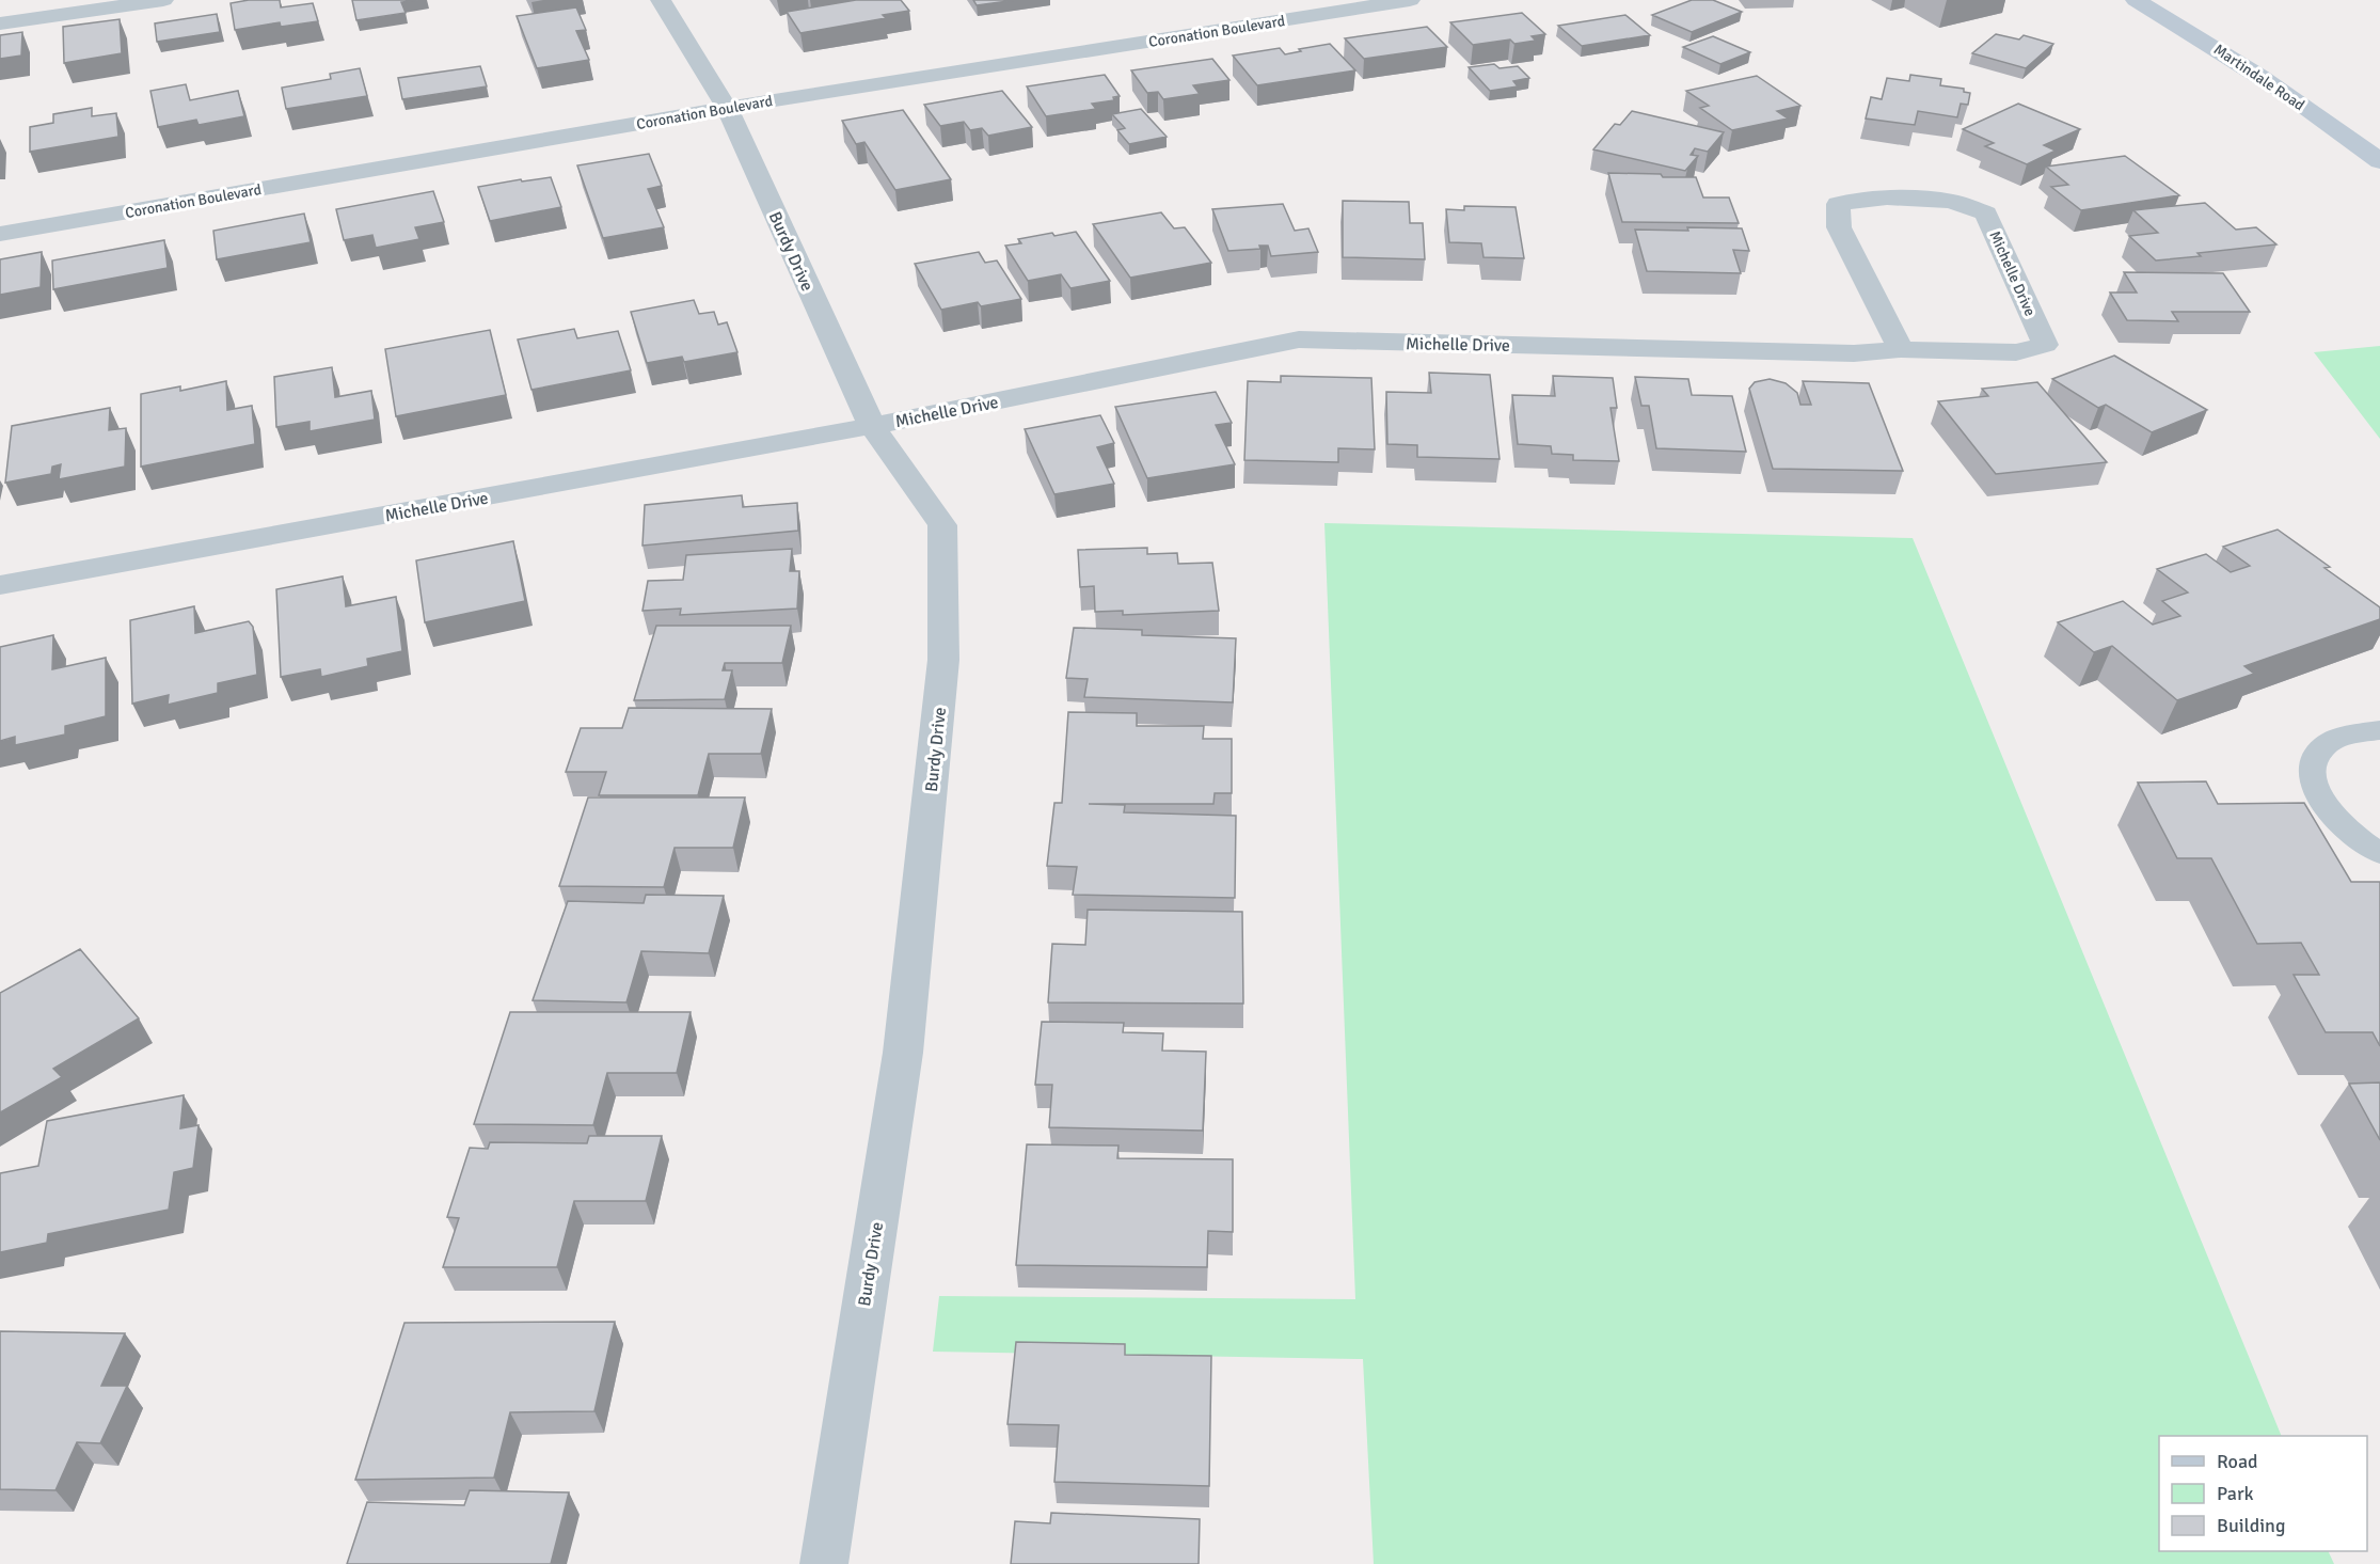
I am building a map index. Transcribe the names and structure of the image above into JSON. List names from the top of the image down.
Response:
{
  "streets": {
    "main road": ["Martindale Road"],
    "street": ["Coronation Boulevard", "Burdy Drive", "Michelle Drive"]
  },
  "crossings": [
    ["Coronation Boulevard", "Burdy Drive"],
    ["Burdy Drive", "Michelle Drive"]
  ],
  "legend": ["Road", "Park", "Building"]
}
